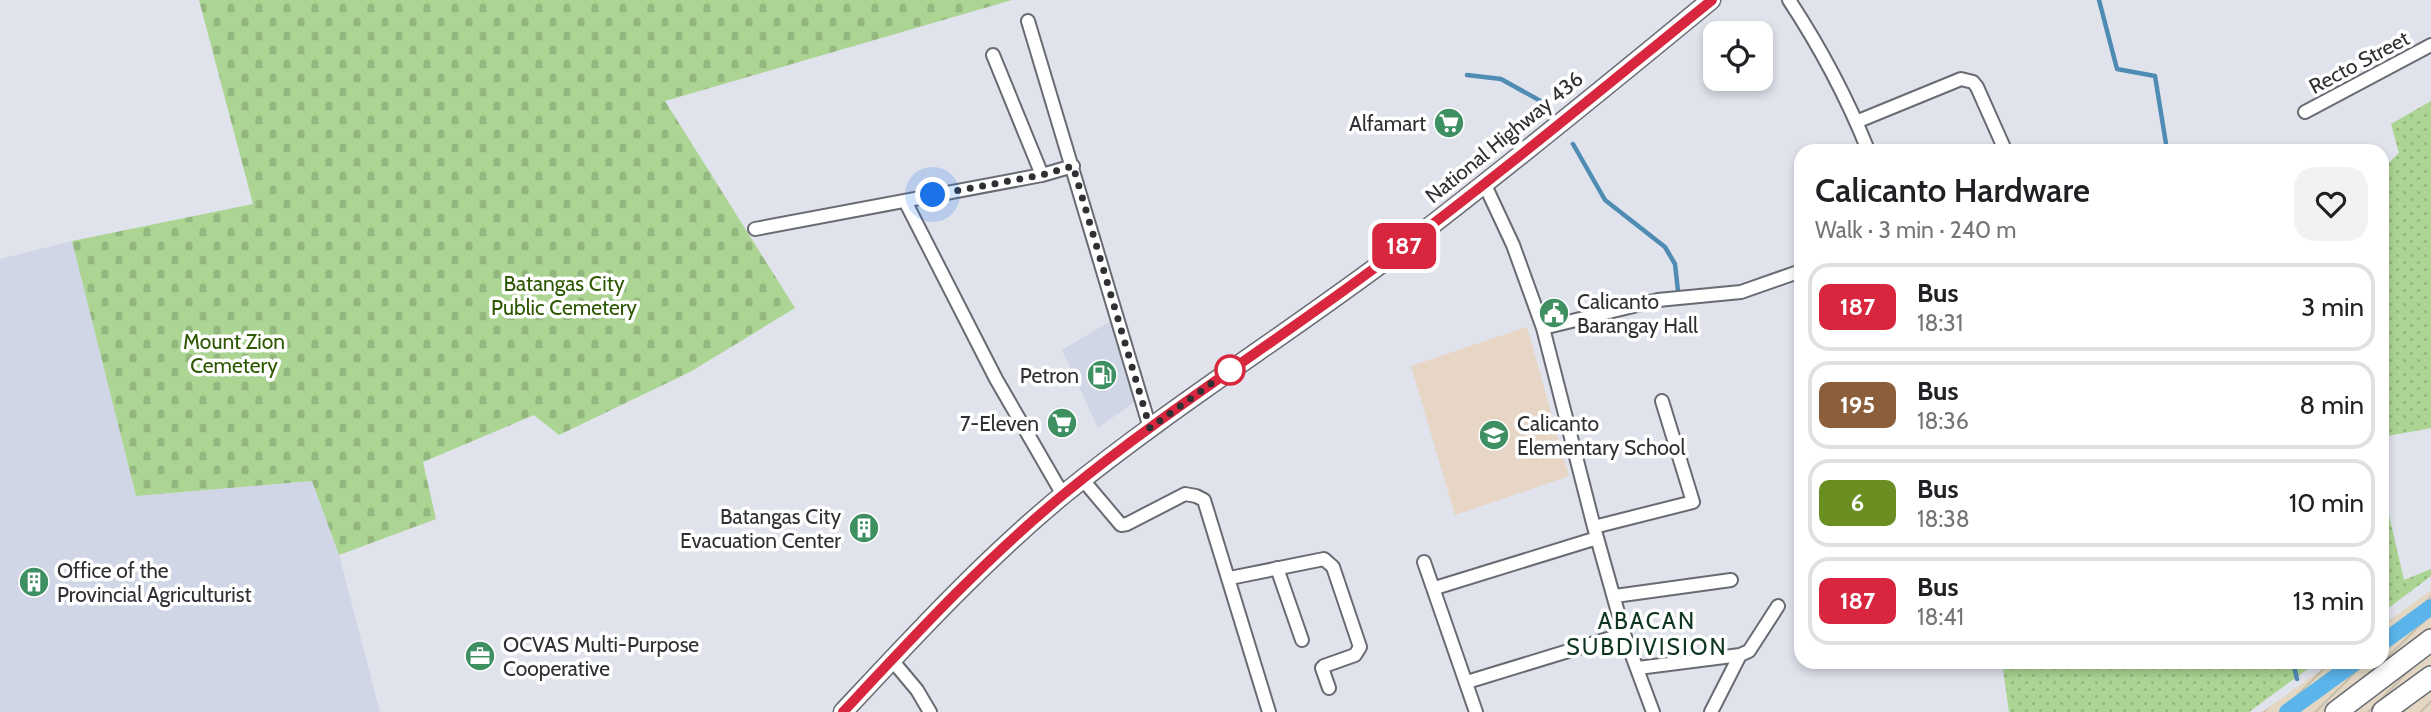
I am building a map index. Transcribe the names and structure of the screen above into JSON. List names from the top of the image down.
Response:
{
  "streets": {
    "main road": ["National Highway 436"],
    "street": ["Recto Street"]
  },
  "districts": ["ABACAN SUBDIVISION"],
  "parks": ["Batangas City Public Cemetery", "Mount Zion Cemetery"],
  "places": {
    "supermarket": ["Alfamart", "7-Eleven"],
    "public building": ["Calicanto Barangay Hall"],
    "fuel station": ["Petron"],
    "school or university": ["Calicanto Elementary School"],
    "building": ["Batangas City Evacuation Center", "Office of the Provincial Agriculturist"],
    "office": ["OCVAS Multi-Purpose Cooperative"]
  },
  "lines": ["bus line 187"],
  "page": {
    "on_map": "187",
    "heading": ["Calicanto Hardware", "Walk · 3 min · 240 m"],
    "list": [
      {
        "mark": "187",
        "name": "Bus",
        "note": "18:31",
        "value": "3 min"
      },
      {
        "mark": "195",
        "name": "Bus",
        "note": "18:36",
        "value": "8 min"
      },
      {
        "mark": "6",
        "name": "Bus",
        "note": "18:38",
        "value": "10 min"
      },
      {
        "mark": "187",
        "name": "Bus",
        "note": "18:41",
        "value": "13 min"
      }
    ]
  }
}
